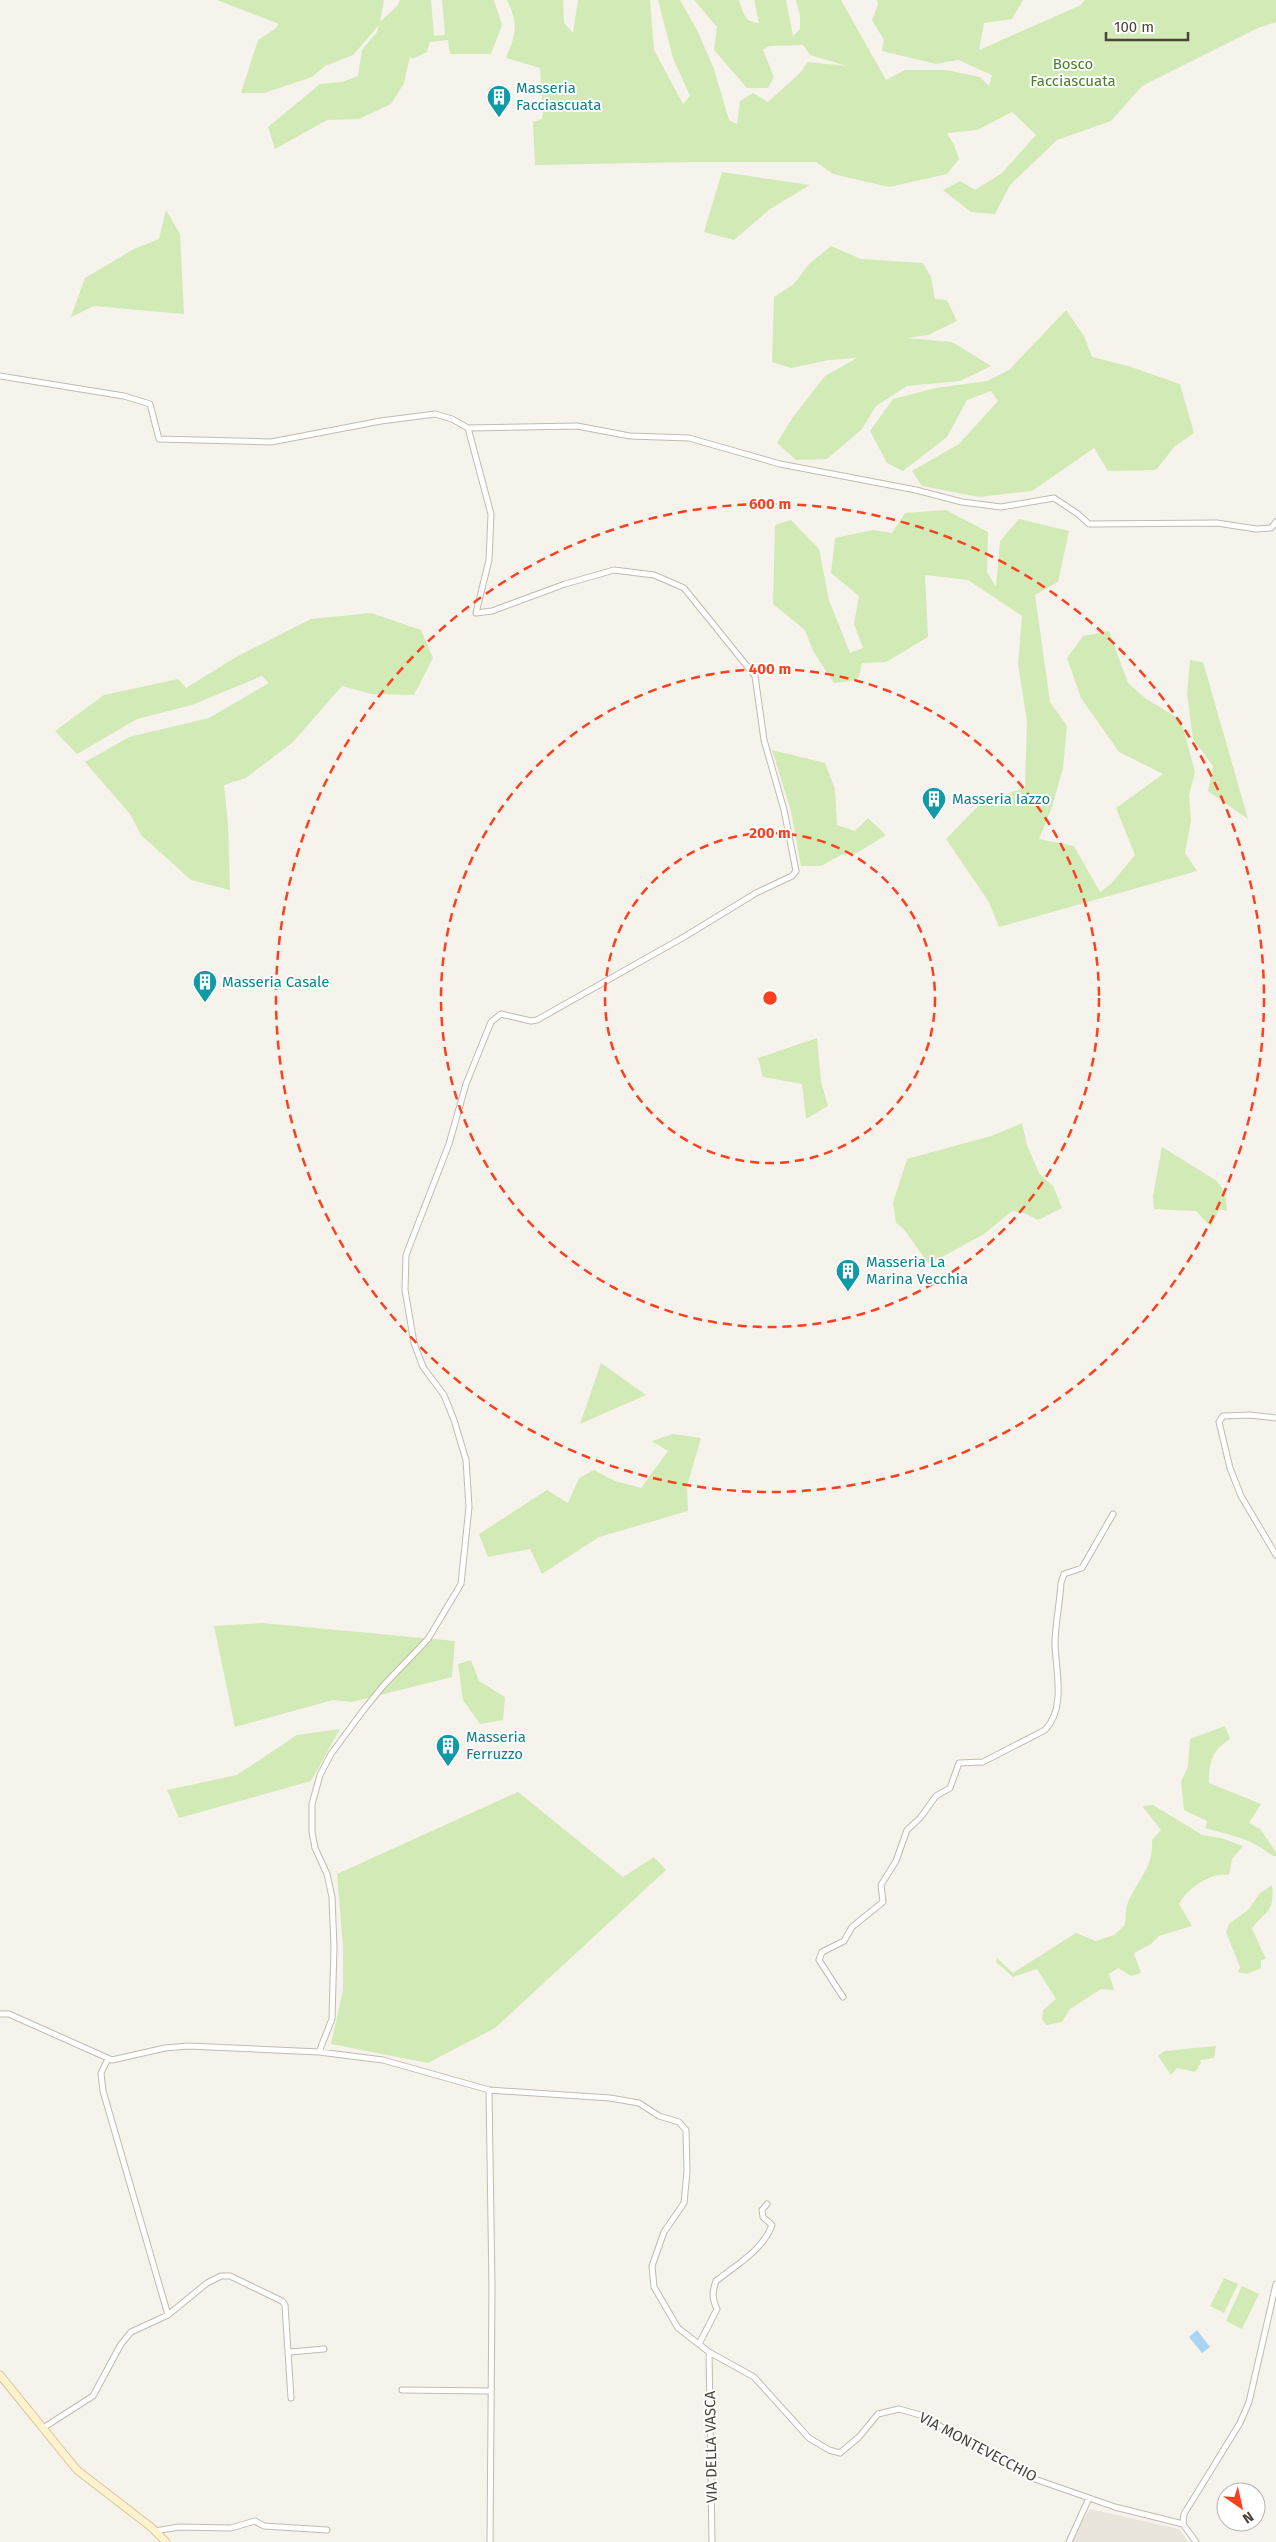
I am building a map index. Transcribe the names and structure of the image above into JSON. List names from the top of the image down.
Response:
{
  "streets": {
    "street": ["VIA DELLA VASCA", "VIA MONTEVECCHIO"]
  },
  "crossings": [
    ["VIA DELLA VASCA", "VIA MONTEVECCHIO"]
  ],
  "parks": ["Bosco Facciascuata"],
  "places": {
    "building": [
      "Masseria Facciascuata",
      "Masseria Iazzo",
      "Masseria Casale",
      "Masseria La Marina Vecchia",
      "Masseria Ferruzzo"
    ]
  },
  "scale_bar": "100 m",
  "north": "bottom right",
  "rings": ["600 m", "400 m", "200 m"]
}
